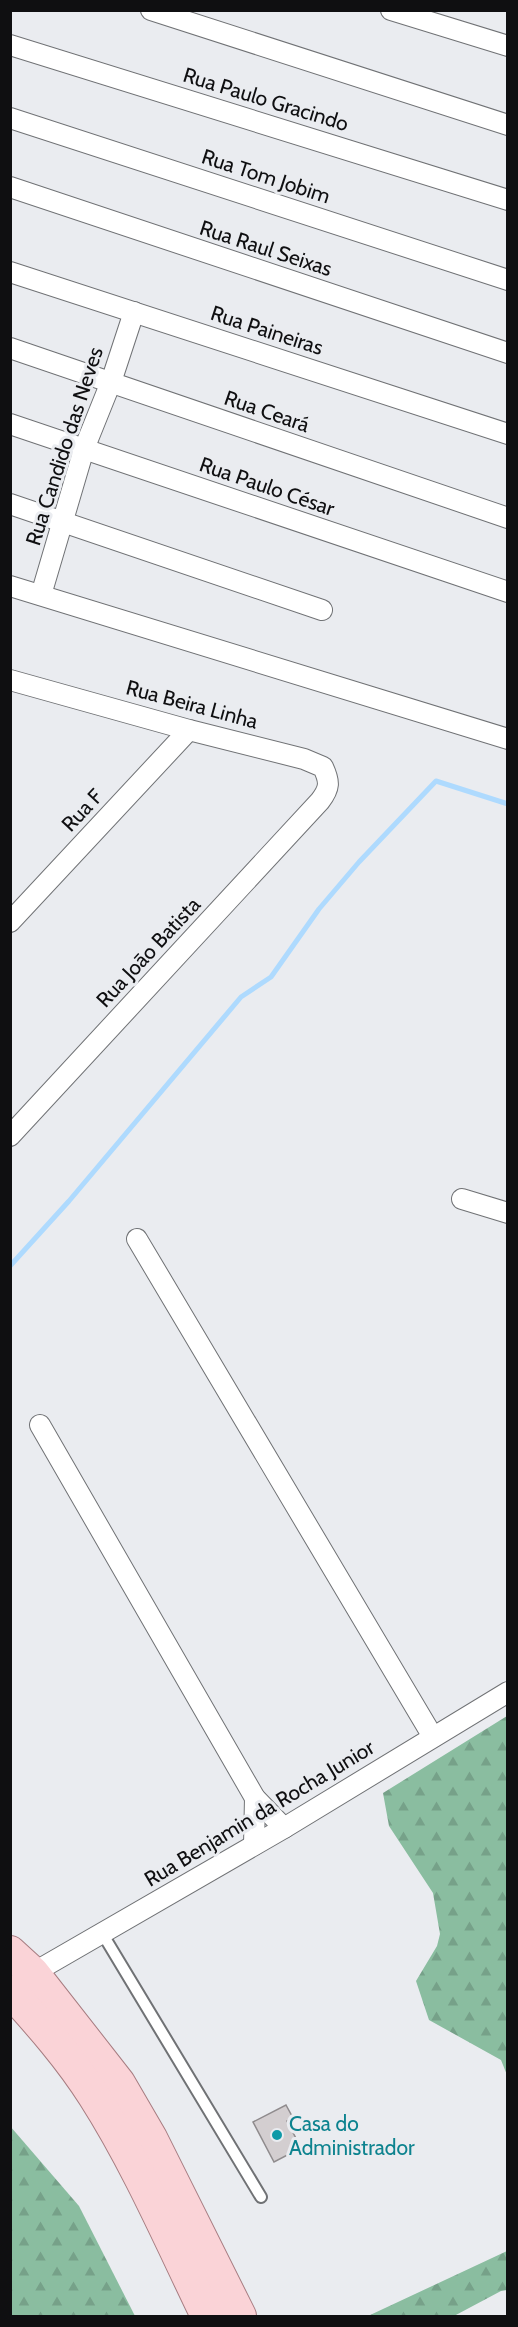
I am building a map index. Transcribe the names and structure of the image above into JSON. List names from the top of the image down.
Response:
{
  "streets": {
    "street": [
      "Rua Paulo Gracindo",
      "Rua Tom Jobim",
      "Rua Raul Seixas",
      "Rua Paineiras",
      "Rua Ceará",
      "Rua Candido das Neves",
      "Rua Paulo César",
      "Rua Beira Linha",
      "Rua F",
      "Rua Joāo Batista",
      "Rua Benjamin da Rocha Junior"
    ]
  },
  "crossings": [
    ["Rua Paineiras", "Rua Candido das Neves"],
    ["Rua Ceará", "Rua Candido das Neves"],
    ["Rua Candido das Neves", "Rua Paulo César"],
    ["Rua Beira Linha", "Rua F"],
    ["Rua Beira Linha", "Rua Joāo Batista"]
  ],
  "places": ["Casa do Administrador"]
}
